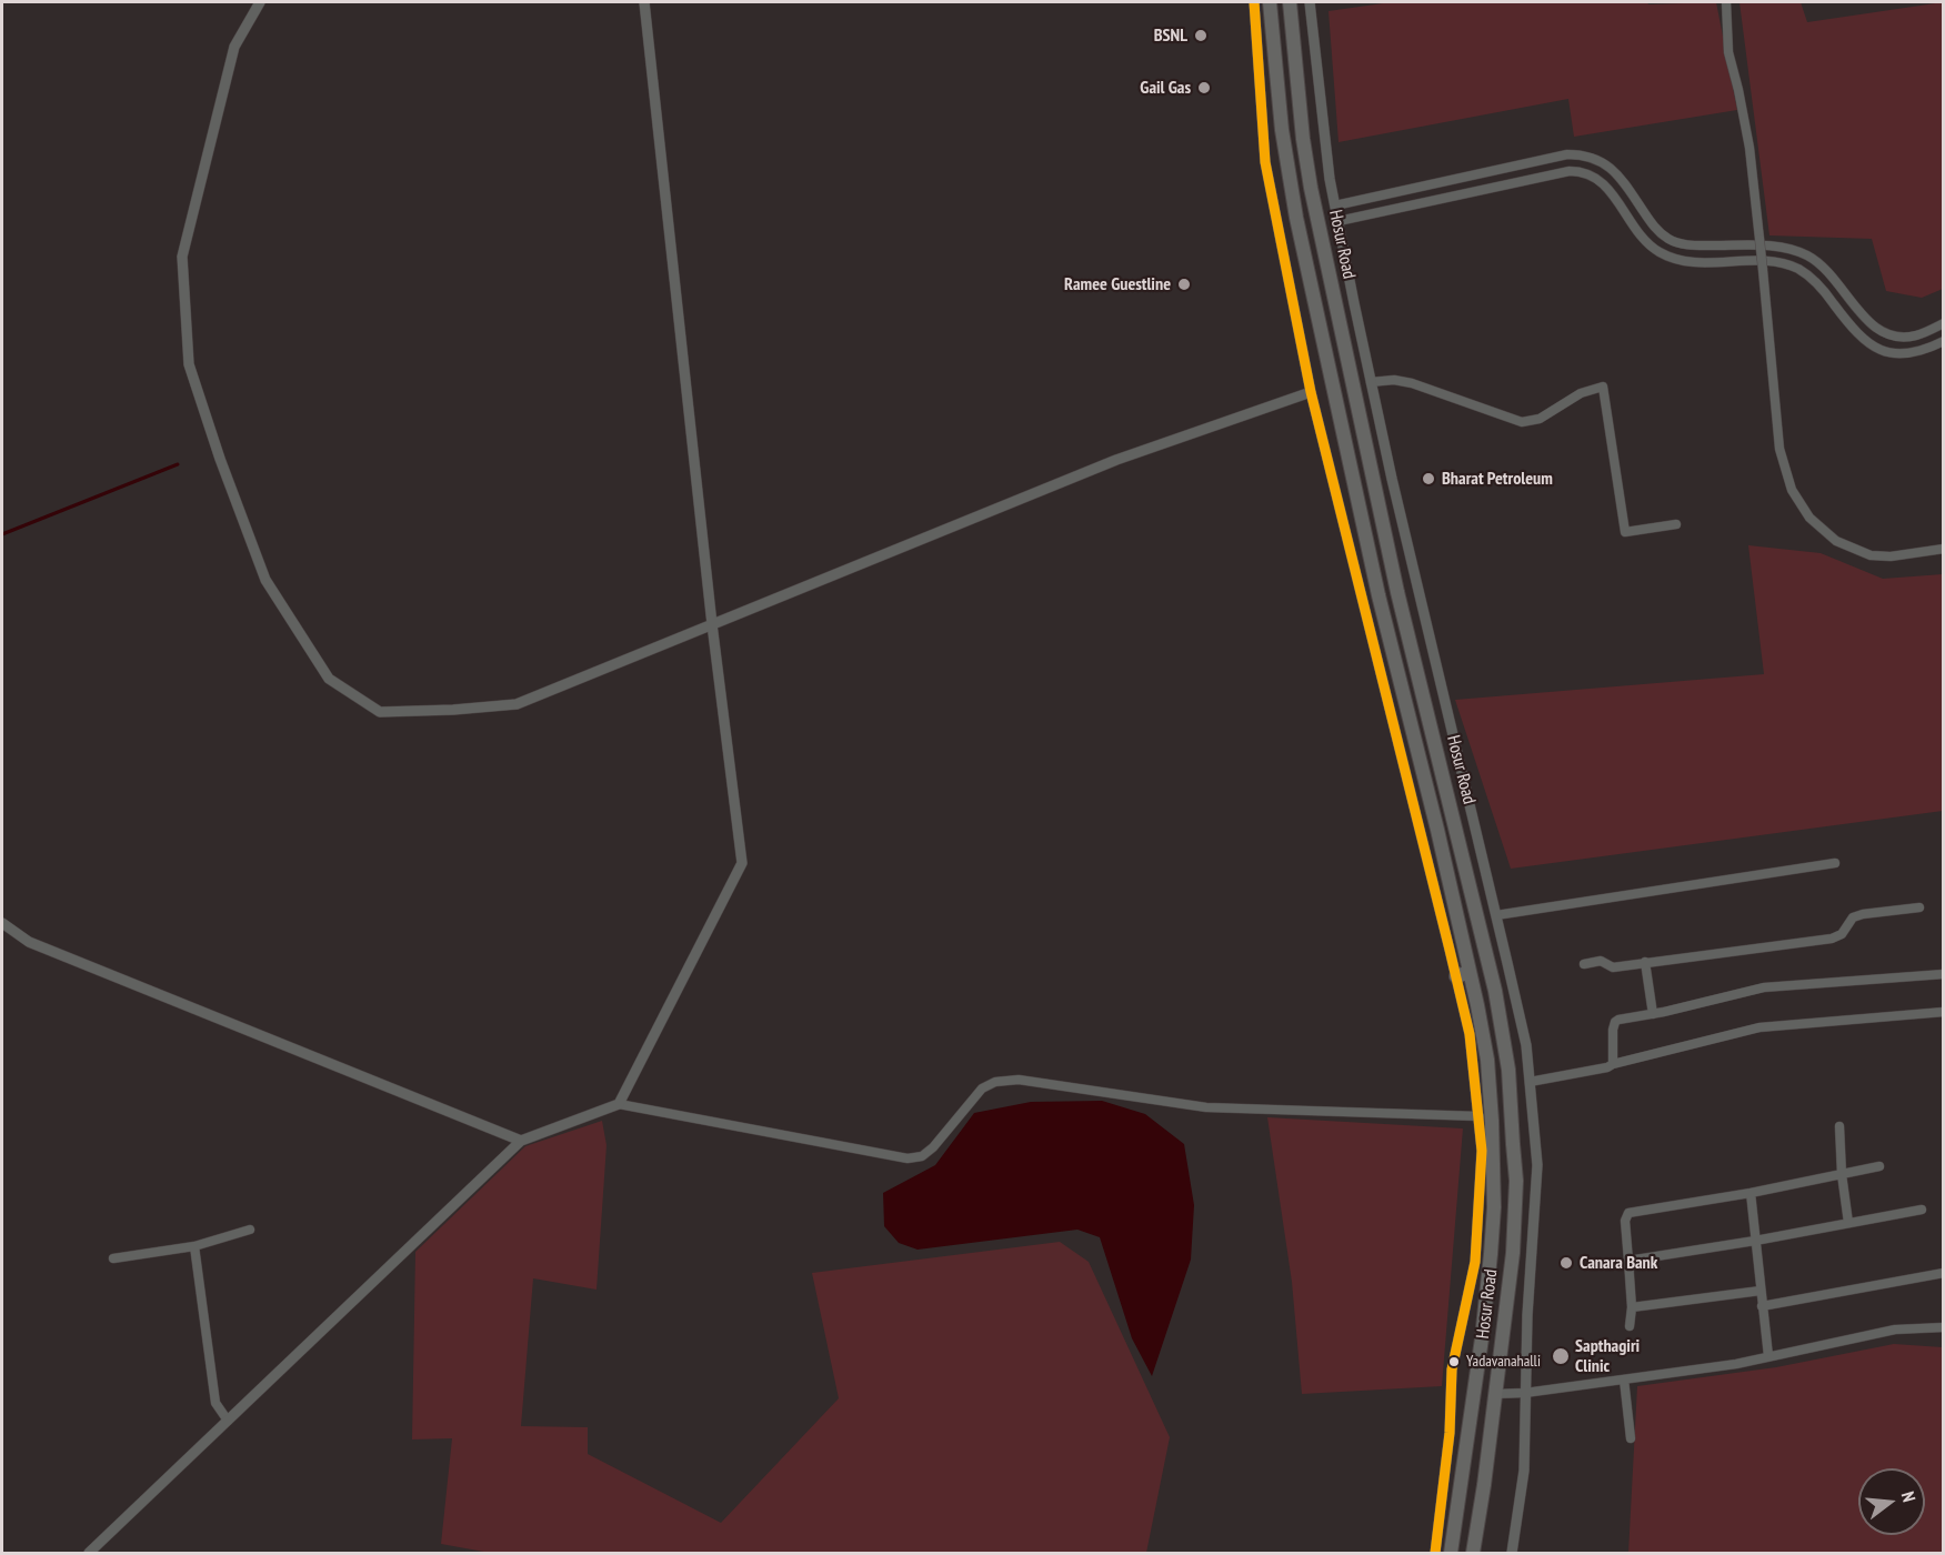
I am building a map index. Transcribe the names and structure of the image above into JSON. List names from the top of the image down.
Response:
{
  "streets": {
    "highway": ["Hosur Road"]
  },
  "places": [
    "BSNL",
    "Gail Gas",
    "Ramee Guestline",
    "Bharat Petroleum",
    "Canara Bank",
    "Sapthagiri Clinic",
    "Yadavanahalli"
  ],
  "north": "right"
}
